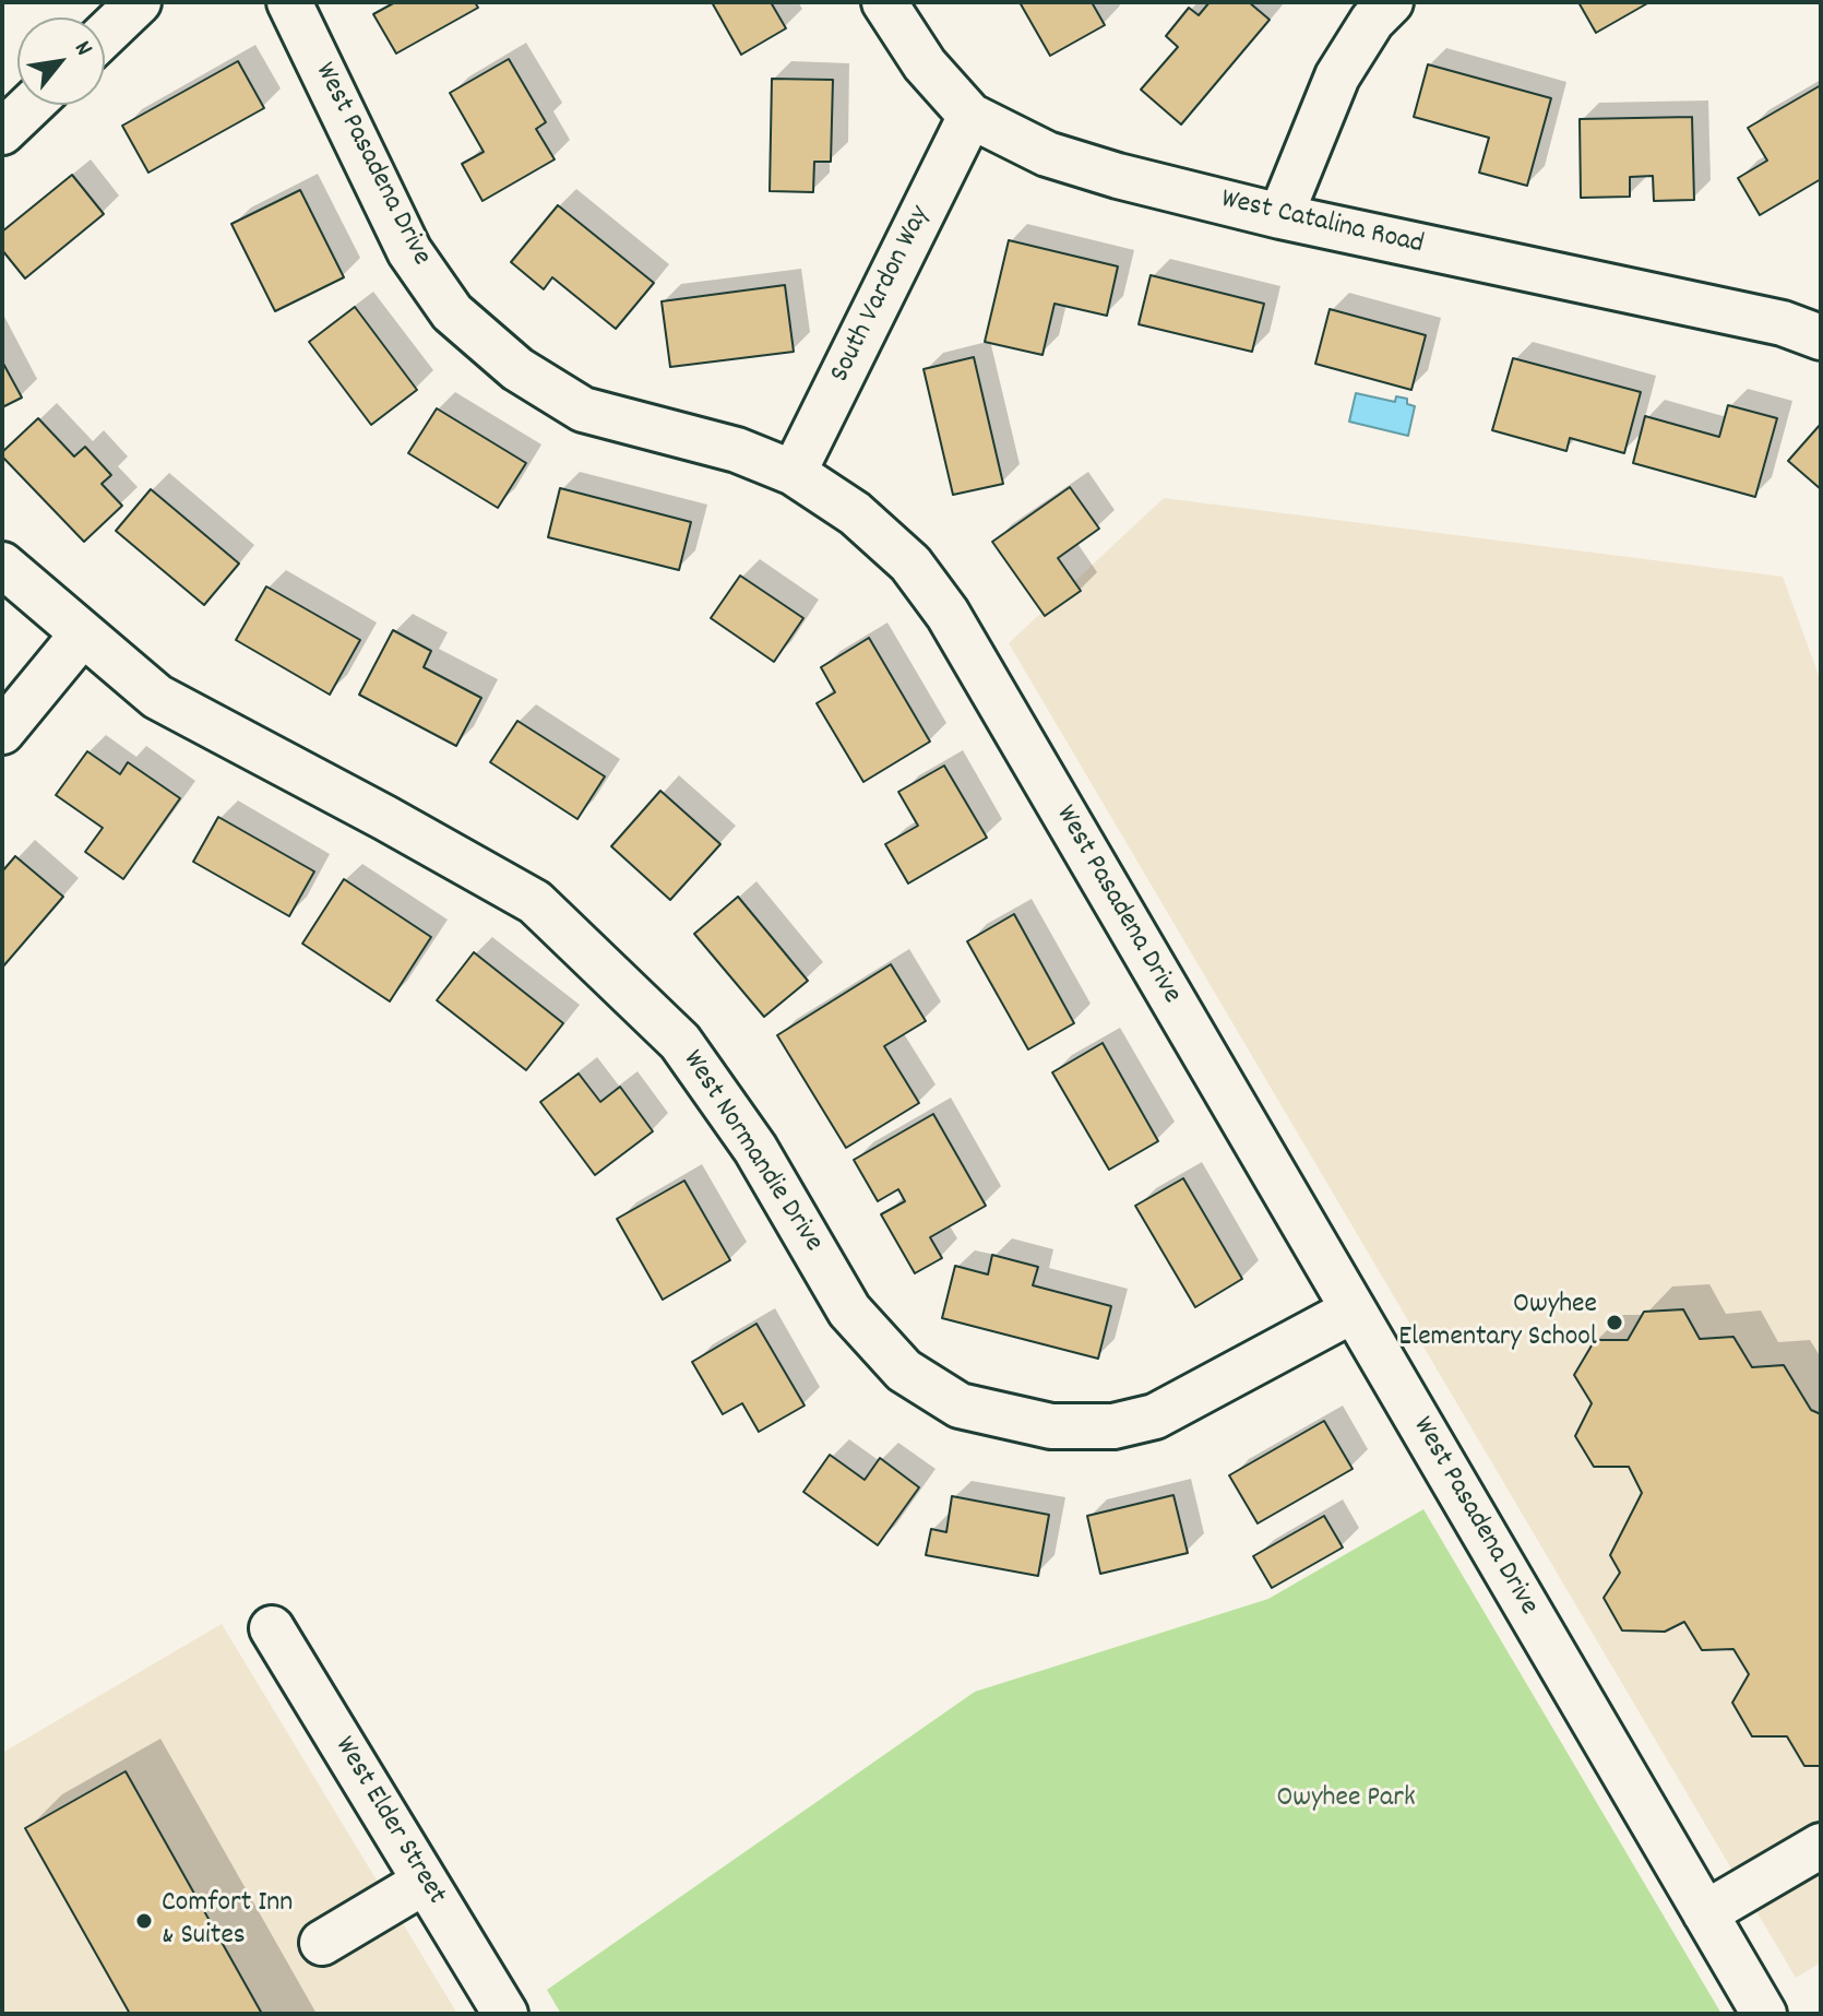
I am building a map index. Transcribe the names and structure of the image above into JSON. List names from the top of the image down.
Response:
{
  "streets": {
    "street": [
      "West Pasadena Drive",
      "West Catalina Road",
      "South Vardon Way",
      "West Normandie Drive",
      "West Elder Street"
    ]
  },
  "crossings": [
    ["West Pasadena Drive", "South Vardon Way"],
    ["West Pasadena Drive", "West Normandie Drive"],
    ["West Catalina Road", "South Vardon Way"]
  ],
  "parks": ["Owyhee Park"],
  "places": ["Owyhee Elementary School", "Comfort Inn & Suites"],
  "north": "top right"
}
